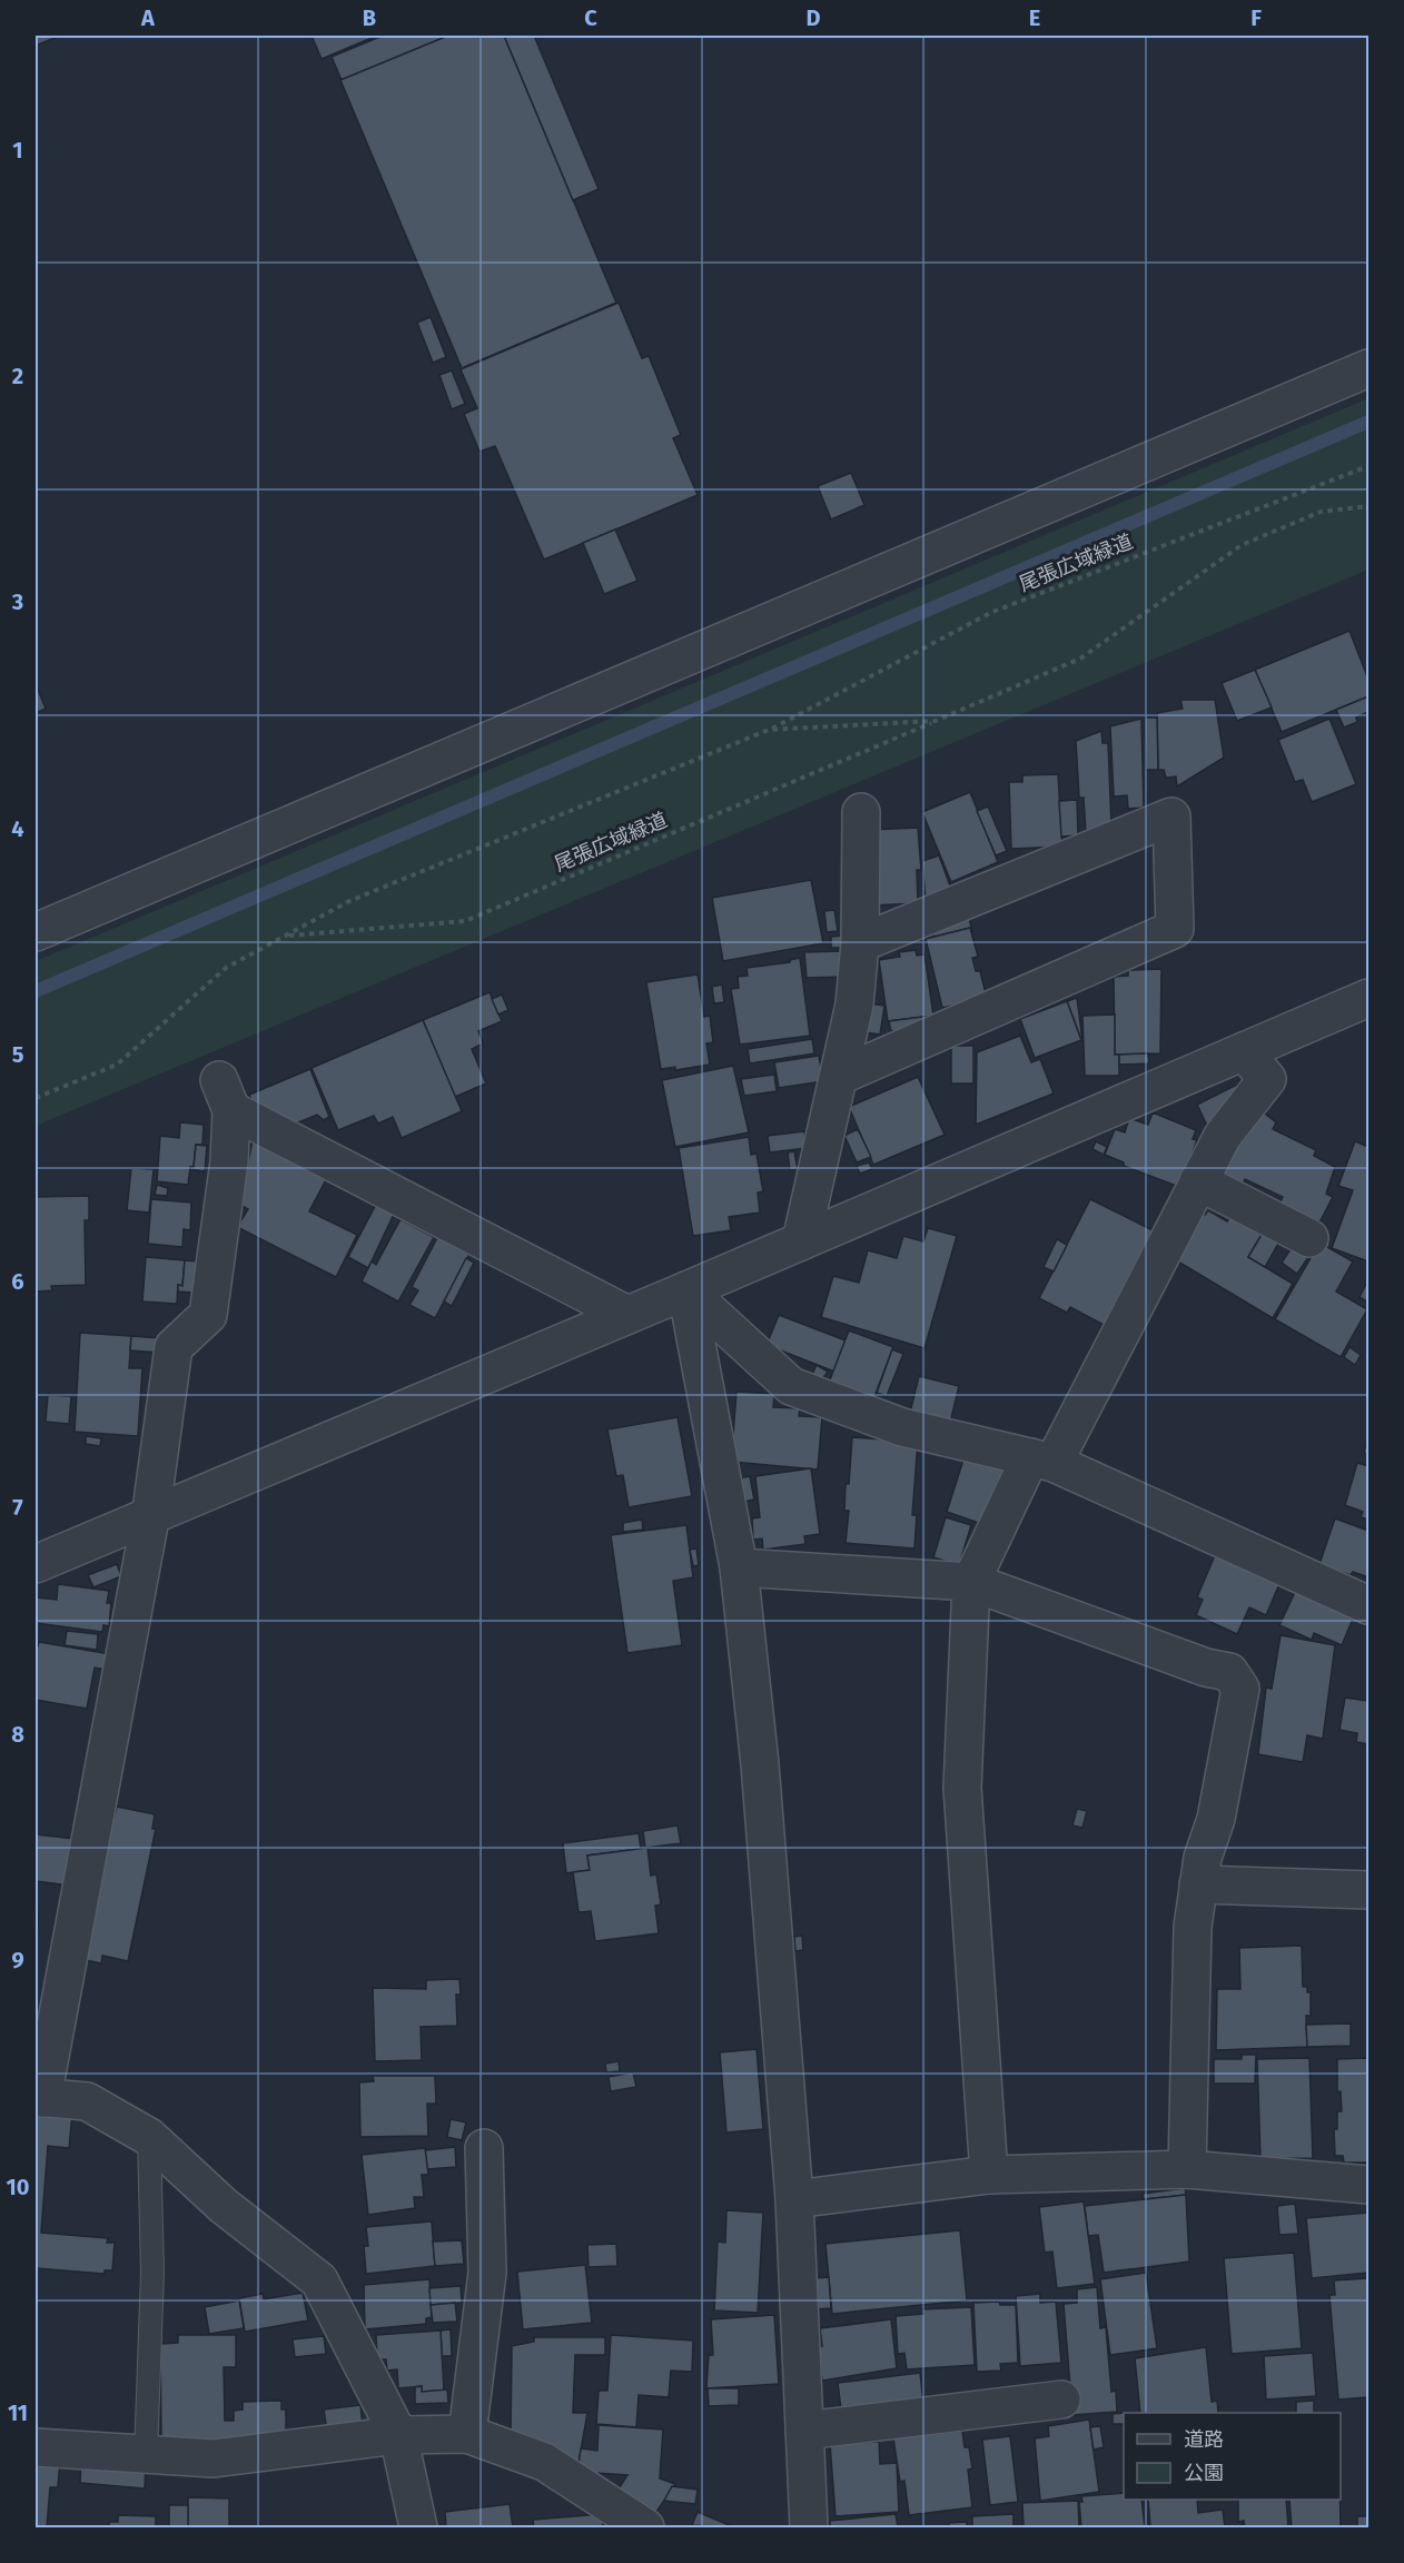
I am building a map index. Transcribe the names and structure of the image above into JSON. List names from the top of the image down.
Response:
{
  "streets": {
    "path": ["尾張広域緑道"]
  },
  "legend": ["道路", "公園"],
  "grid": {
    "columns": [
      "A",
      "B",
      "C",
      "D",
      "E",
      "F"
    ],
    "rows": [
      "1",
      "2",
      "3",
      "4",
      "5",
      "6",
      "7",
      "8",
      "9",
      "10",
      "11"
    ]
  }
}
